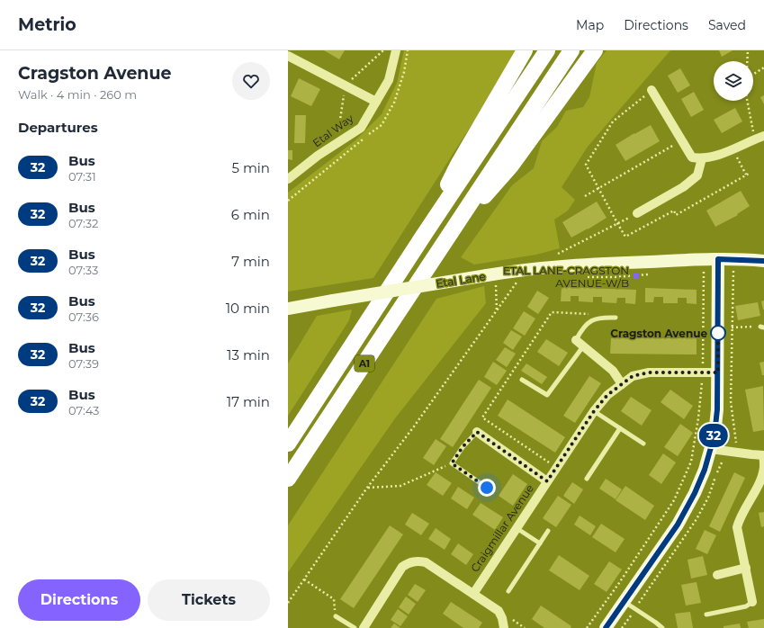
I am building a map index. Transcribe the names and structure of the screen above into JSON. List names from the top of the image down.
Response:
{
  "streets": {
    "highway": ["A1"],
    "street": ["Etal Way", "Etal Lane", "Craigmillar Avenue"]
  },
  "places": {
    "transit": ["ETAL LANE-CRAGSTON AVENUE-W/B"],
    "other": ["Cragston Avenue"]
  },
  "lines": ["bus line 32"],
  "page": {
    "header": "Metrio",
    "nav": ["Map", "Directions", "Saved"],
    "heading": [
      ["Cragston Avenue", "Walk · 4 min · 260 m"],
      "Departures"
    ],
    "on_map": "32",
    "list": [
      {
        "mark": "32",
        "name": "Bus",
        "note": "07:31",
        "value": "5 min"
      },
      {
        "mark": "32",
        "name": "Bus",
        "note": "07:32",
        "value": "6 min"
      },
      {
        "mark": "32",
        "name": "Bus",
        "note": "07:33",
        "value": "7 min"
      },
      {
        "mark": "32",
        "name": "Bus",
        "note": "07:36",
        "value": "10 min"
      },
      {
        "mark": "32",
        "name": "Bus",
        "note": "07:39",
        "value": "13 min"
      },
      {
        "mark": "32",
        "name": "Bus",
        "note": "07:43",
        "value": "17 min"
      }
    ],
    "buttons": ["Directions", "Tickets"]
  }
}
